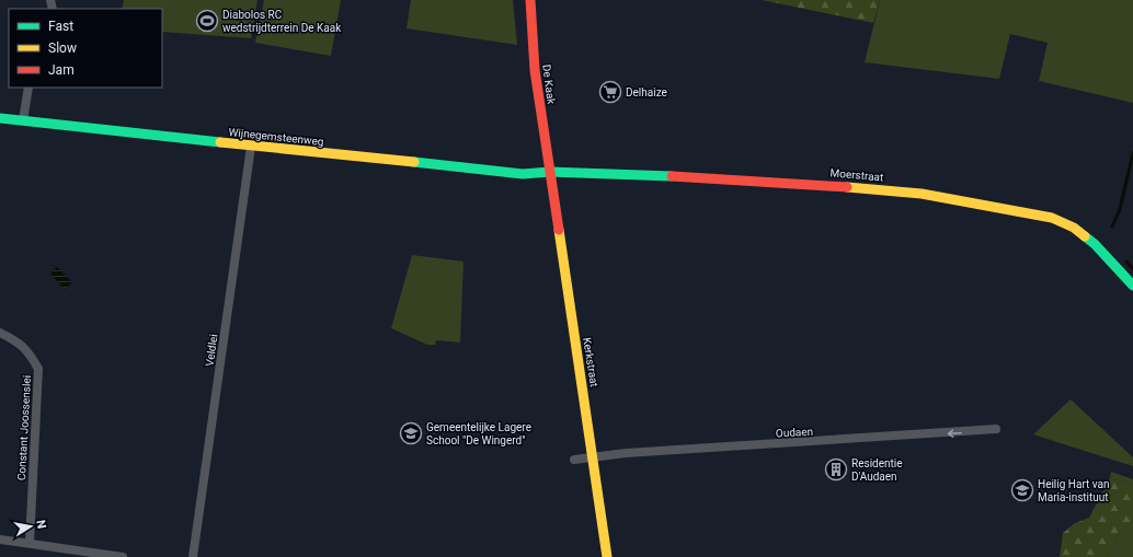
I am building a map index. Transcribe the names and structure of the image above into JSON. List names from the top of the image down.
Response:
{
  "streets": {
    "street": [
      "De Kaak",
      "Wijnegemsteenweg",
      "Moerstraat",
      "Veldlei",
      "Kerkstraat",
      "Constant Joossenslei",
      "Oudaen"
    ]
  },
  "crossings": [
    ["De Kaak", "Wijnegemsteenweg"],
    ["De Kaak", "Moerstraat"],
    ["De Kaak", "Kerkstraat"],
    ["Wijnegemsteenweg", "Moerstraat"],
    ["Wijnegemsteenweg", "Veldlei"],
    ["Wijnegemsteenweg", "Kerkstraat"],
    ["Moerstraat", "Kerkstraat"],
    ["Kerkstraat", "Oudaen"]
  ],
  "one_way": ["Oudaen"],
  "places": {
    "sports": ["Diabolos RC wedstrijdterrein De Kaak"],
    "supermarket": ["Delhaize"],
    "school or university": ["Gemeentelijke Lagere School \"De Wingerd\"", "Heilig Hart van Maria-instituut"],
    "building": ["Residentie D'Audaen"]
  },
  "legend": ["Fast", "Slow", "Jam"],
  "north": "right"
}
